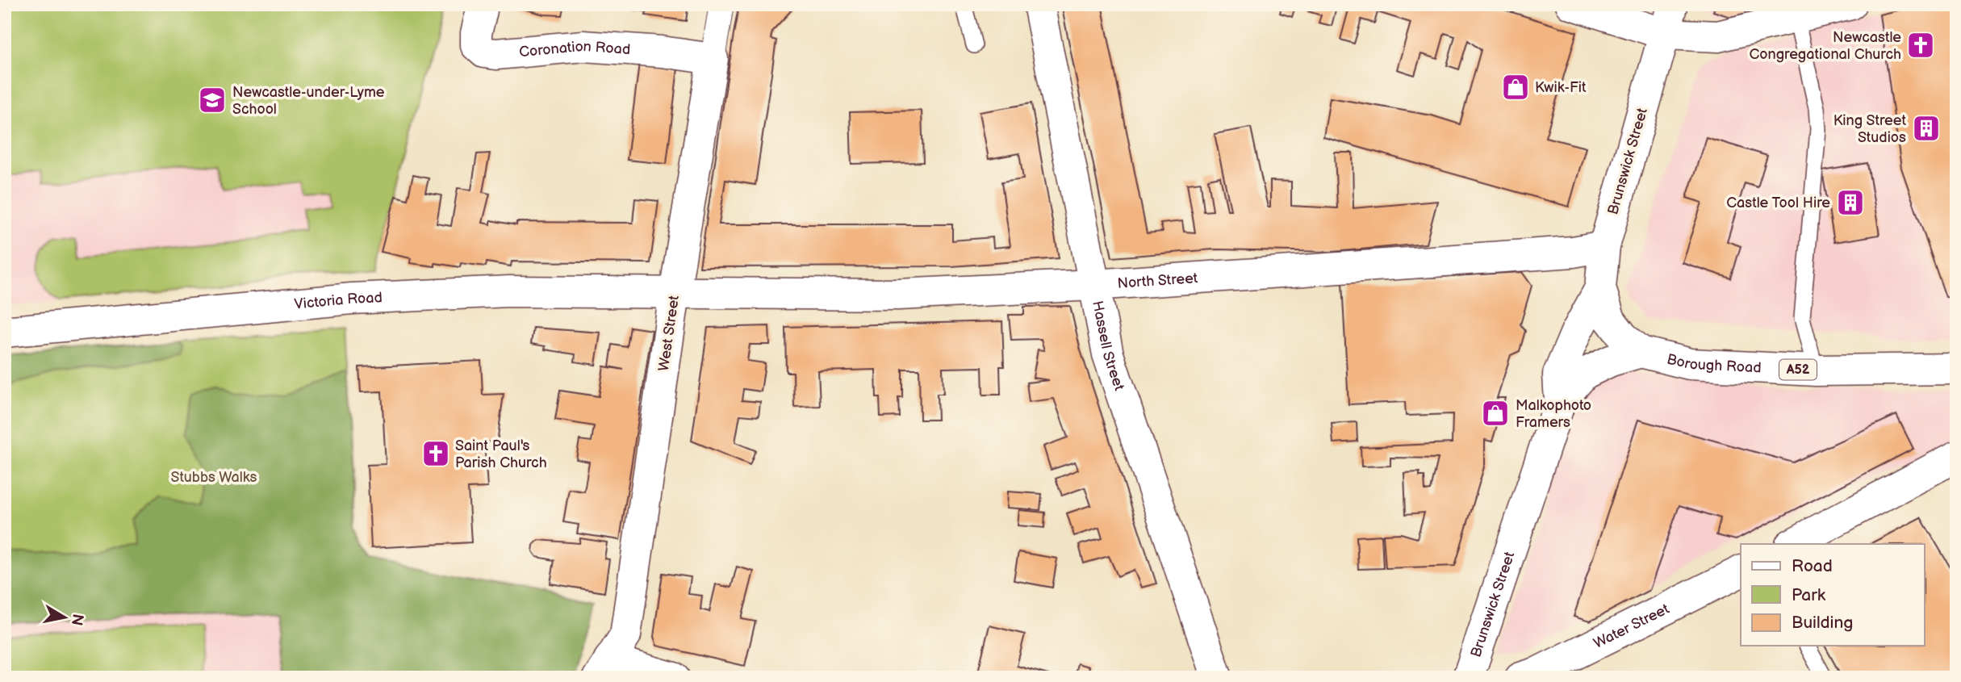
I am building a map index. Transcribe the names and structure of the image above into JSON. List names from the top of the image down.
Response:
{
  "streets": {
    "main road": [
      "Coronation Road",
      "Brunswick Street",
      "North Street",
      "Victoria Road",
      "West Street",
      "Hassell Street",
      "Borough Road",
      "A52",
      "Water Street"
    ]
  },
  "crossings": [
    ["Coronation Road", "West Street"],
    ["Brunswick Street", "North Street"],
    ["Brunswick Street", "Borough Road"],
    ["Brunswick Street", "A52"],
    ["North Street", "Victoria Road"],
    ["North Street", "West Street"],
    ["North Street", "Hassell Street"],
    ["Victoria Road", "West Street"],
    ["Borough Road", "A52"]
  ],
  "parks": ["Stubbs Walks"],
  "places": {
    "church": ["Newcastle Congregational Church", "Saint Paul's Parish Church"],
    "shop": ["Kwik-Fit", "Malkophoto Framers"],
    "school or university": ["Newcastle-under-Lyme School"],
    "building": ["King Street Studios", "Castle Tool Hire"]
  },
  "legend": ["Road", "Park", "Building"],
  "north": "right"
}
